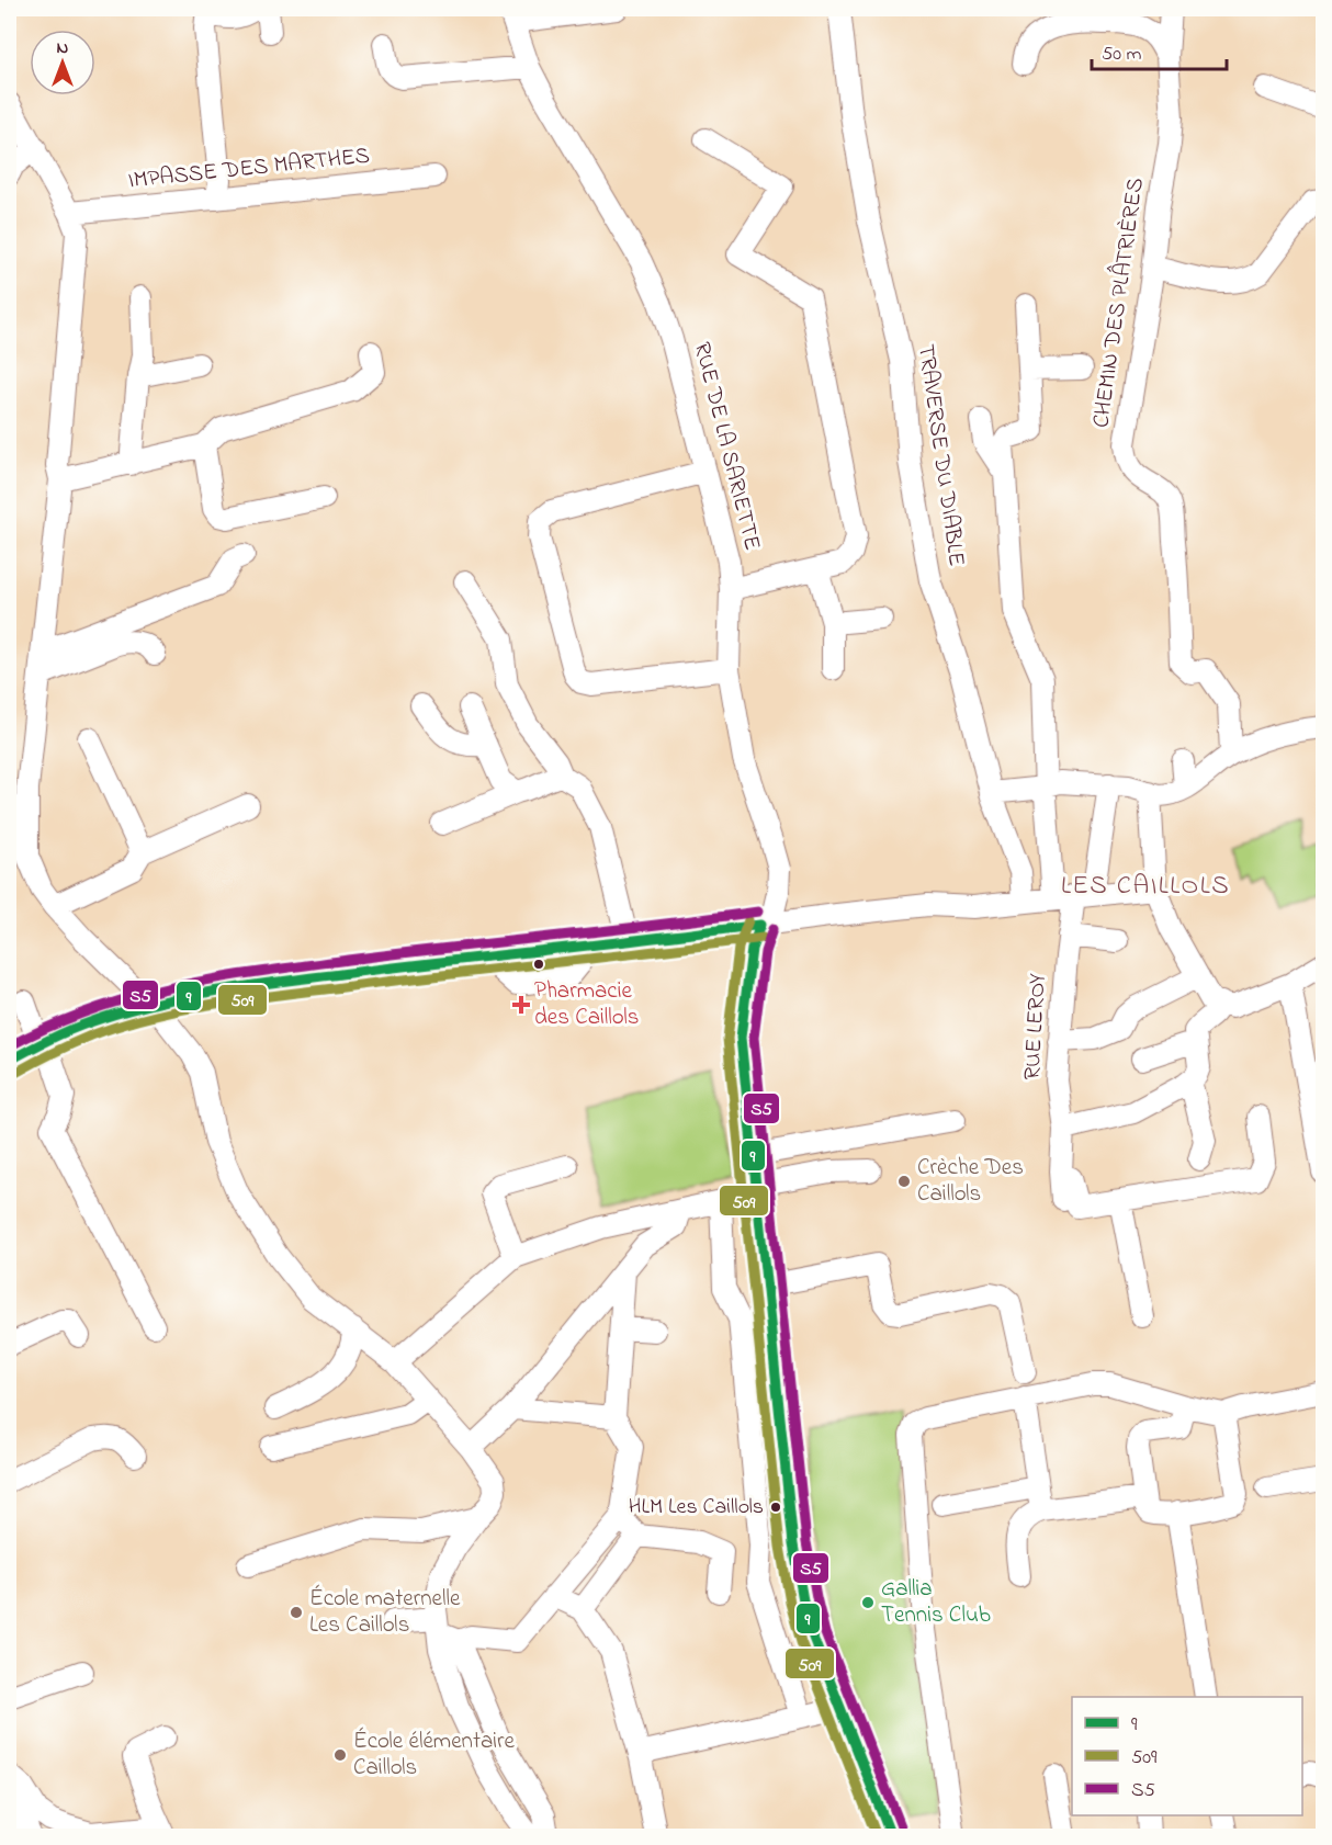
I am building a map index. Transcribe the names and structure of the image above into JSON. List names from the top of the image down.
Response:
{
  "streets": {
    "street": [
      "IMPASSE DES MARTHES",
      "CHEMIN DES PLÂTRIÈRES",
      "RUE DE LA SARIETTE",
      "TRAVERSE DU DIABLE",
      "RUE LEROY"
    ]
  },
  "districts": ["LES CAILLOLS"],
  "places": {
    "health": ["Pharmacie des Caillols"],
    "other": [
      "Crèche Des Caillols",
      "HLM Les Caillols",
      "Gallia Tennis Club",
      "École maternelle Les Caillols",
      "École élémentaire Caillols"
    ]
  },
  "lines": ["transit line S5", "transit line 509", "transit line 9"],
  "legend": ["9", "509", "S5"],
  "scale_bar": "50 m",
  "north": "top"
}
